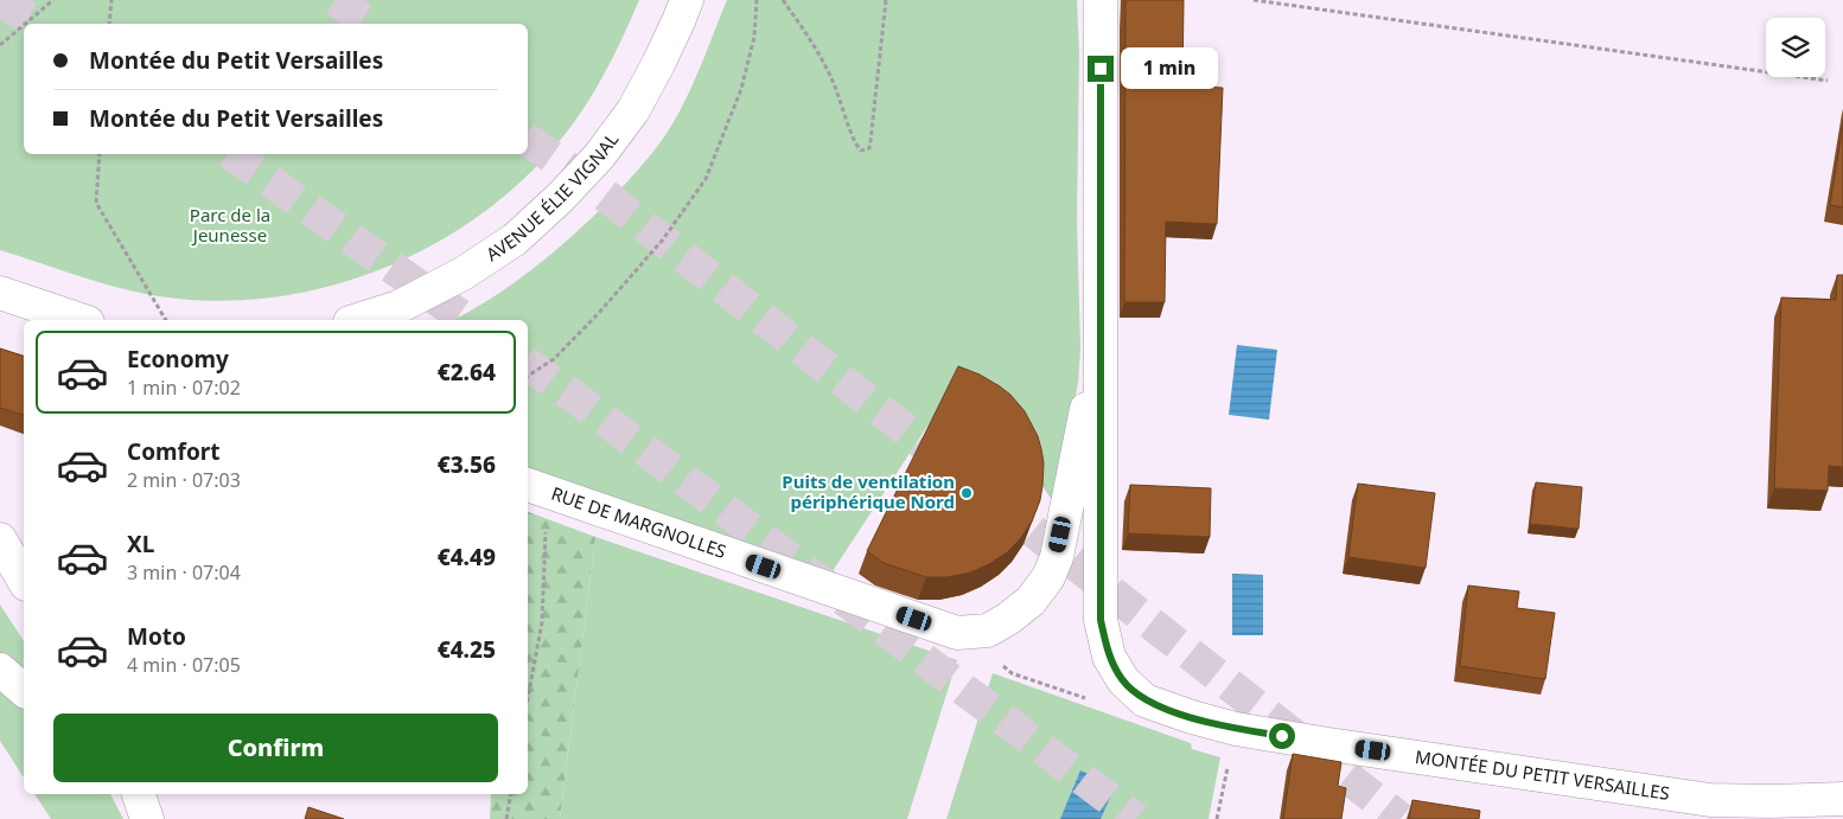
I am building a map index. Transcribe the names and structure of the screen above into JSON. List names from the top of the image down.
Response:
{
  "streets": {
    "street": ["AVENUE ÉLIE VIGNAL", "RUE DE MARGNOLLES", "MONTÉE DU PETIT VERSAILLES"]
  },
  "crossings": [
    ["RUE DE MARGNOLLES", "MONTÉE DU PETIT VERSAILLES"]
  ],
  "parks": ["Parc de la Jeunesse"],
  "places": ["Puits de ventilation périphérique Nord"],
  "page": {
    "banner": ["Montée du Petit Versailles", "Montée du Petit Versailles"],
    "bubble": "1 min",
    "list": [
      {
        "name": "Economy",
        "note": "1 min · 07:02",
        "value": "€2.64"
      },
      {
        "name": "Comfort",
        "note": "2 min · 07:03",
        "value": "€3.56"
      },
      {
        "name": "XL",
        "note": "3 min · 07:04",
        "value": "€4.49"
      },
      {
        "name": "Moto",
        "note": "4 min · 07:05",
        "value": "€4.25"
      }
    ],
    "buttons": "Confirm"
  }
}
